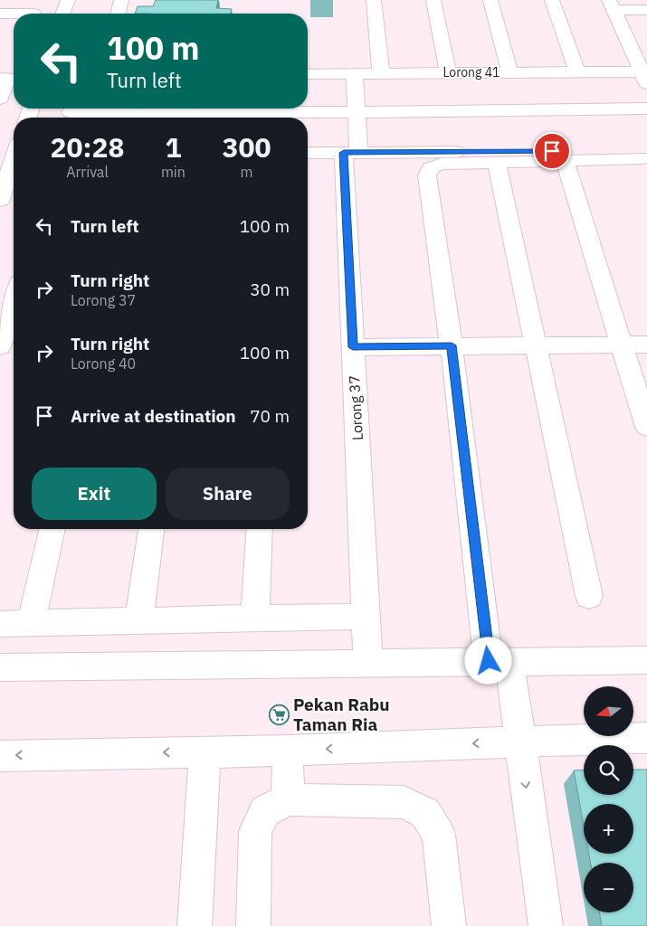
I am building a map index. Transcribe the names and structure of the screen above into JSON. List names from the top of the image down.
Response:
{
  "streets": {
    "street": ["Lorong 41", "Lorong 37"]
  },
  "crossings": [
    ["Lorong 41", "Lorong 37"]
  ],
  "places": {
    "supermarket": ["Pekan Rabu Taman Ria"]
  },
  "north": "left",
  "page": {
    "turn": ["100 m", "Turn left"],
    "eta": [
      "20:28",
      "Arrival",
      "1",
      "min",
      "300",
      "m"
    ],
    "list": [
      {
        "name": "Turn left",
        "value": "100 m"
      },
      {
        "name": "Turn right",
        "note": "Lorong 37",
        "value": "30 m"
      },
      {
        "name": "Turn right",
        "note": "Lorong 40",
        "value": "100 m"
      },
      {
        "name": "Arrive at destination",
        "value": "70 m"
      }
    ],
    "buttons": ["Exit", "Share"],
    "map_buttons": ["+", "−"]
  }
}
